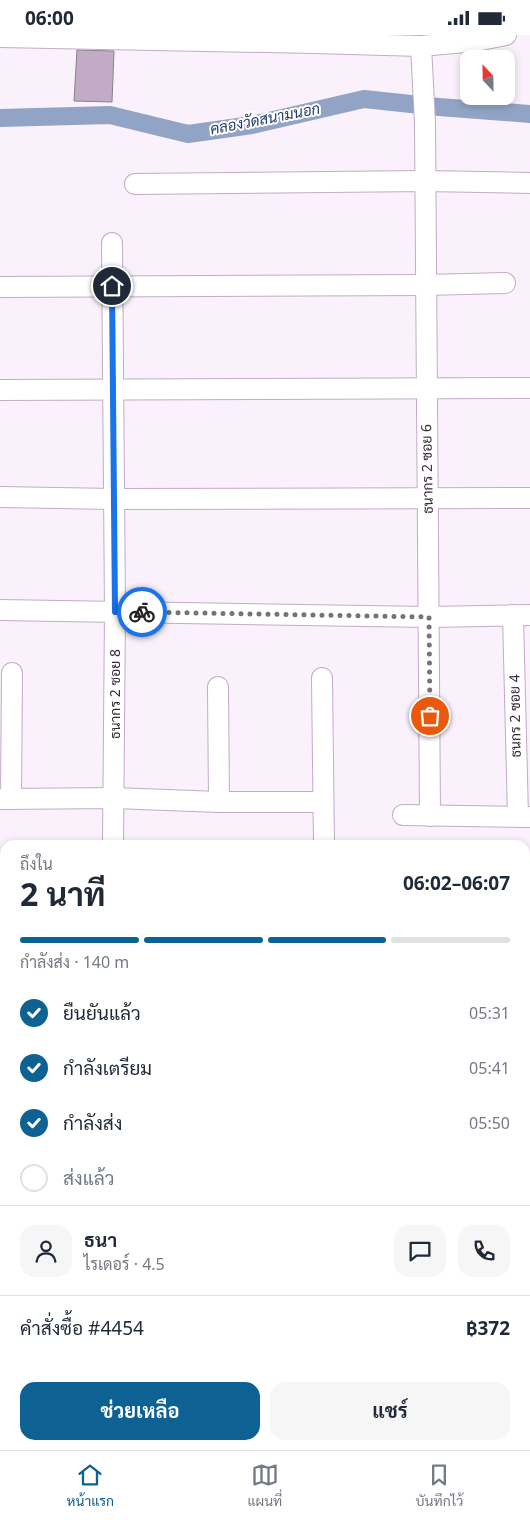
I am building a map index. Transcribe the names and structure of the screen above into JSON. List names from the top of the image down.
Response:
{
  "streets": {
    "street": ["ธนากร 2 ซอย 6", "ธนากร 2 ซอย 8", "ธนกร 2 ซอย 4"]
  },
  "water": ["คลองวัดสนามนอก"],
  "north": "top",
  "page": {
    "status": "06:00",
    "heading": ["2 นาที", "ถึงใน", "06:02–06:07"],
    "panel": [
      "ธนา",
      "ไรเดอร์ · 4.5",
      "คำสั่งซื้อ #4454",
      "฿372"
    ],
    "bar": "กำลังส่ง · 140 m",
    "list": [
      ["ยืนยันแล้ว", "05:31"],
      ["กำลังเตรียม", "05:41"],
      ["กำลังส่ง", "05:50"],
      "ส่งแล้ว"
    ],
    "buttons": ["ช่วยเหลือ", "แชร์"],
    "tabs": ["หน้าแรก", "แผนที่", "บันทึกไว้"]
  }
}
